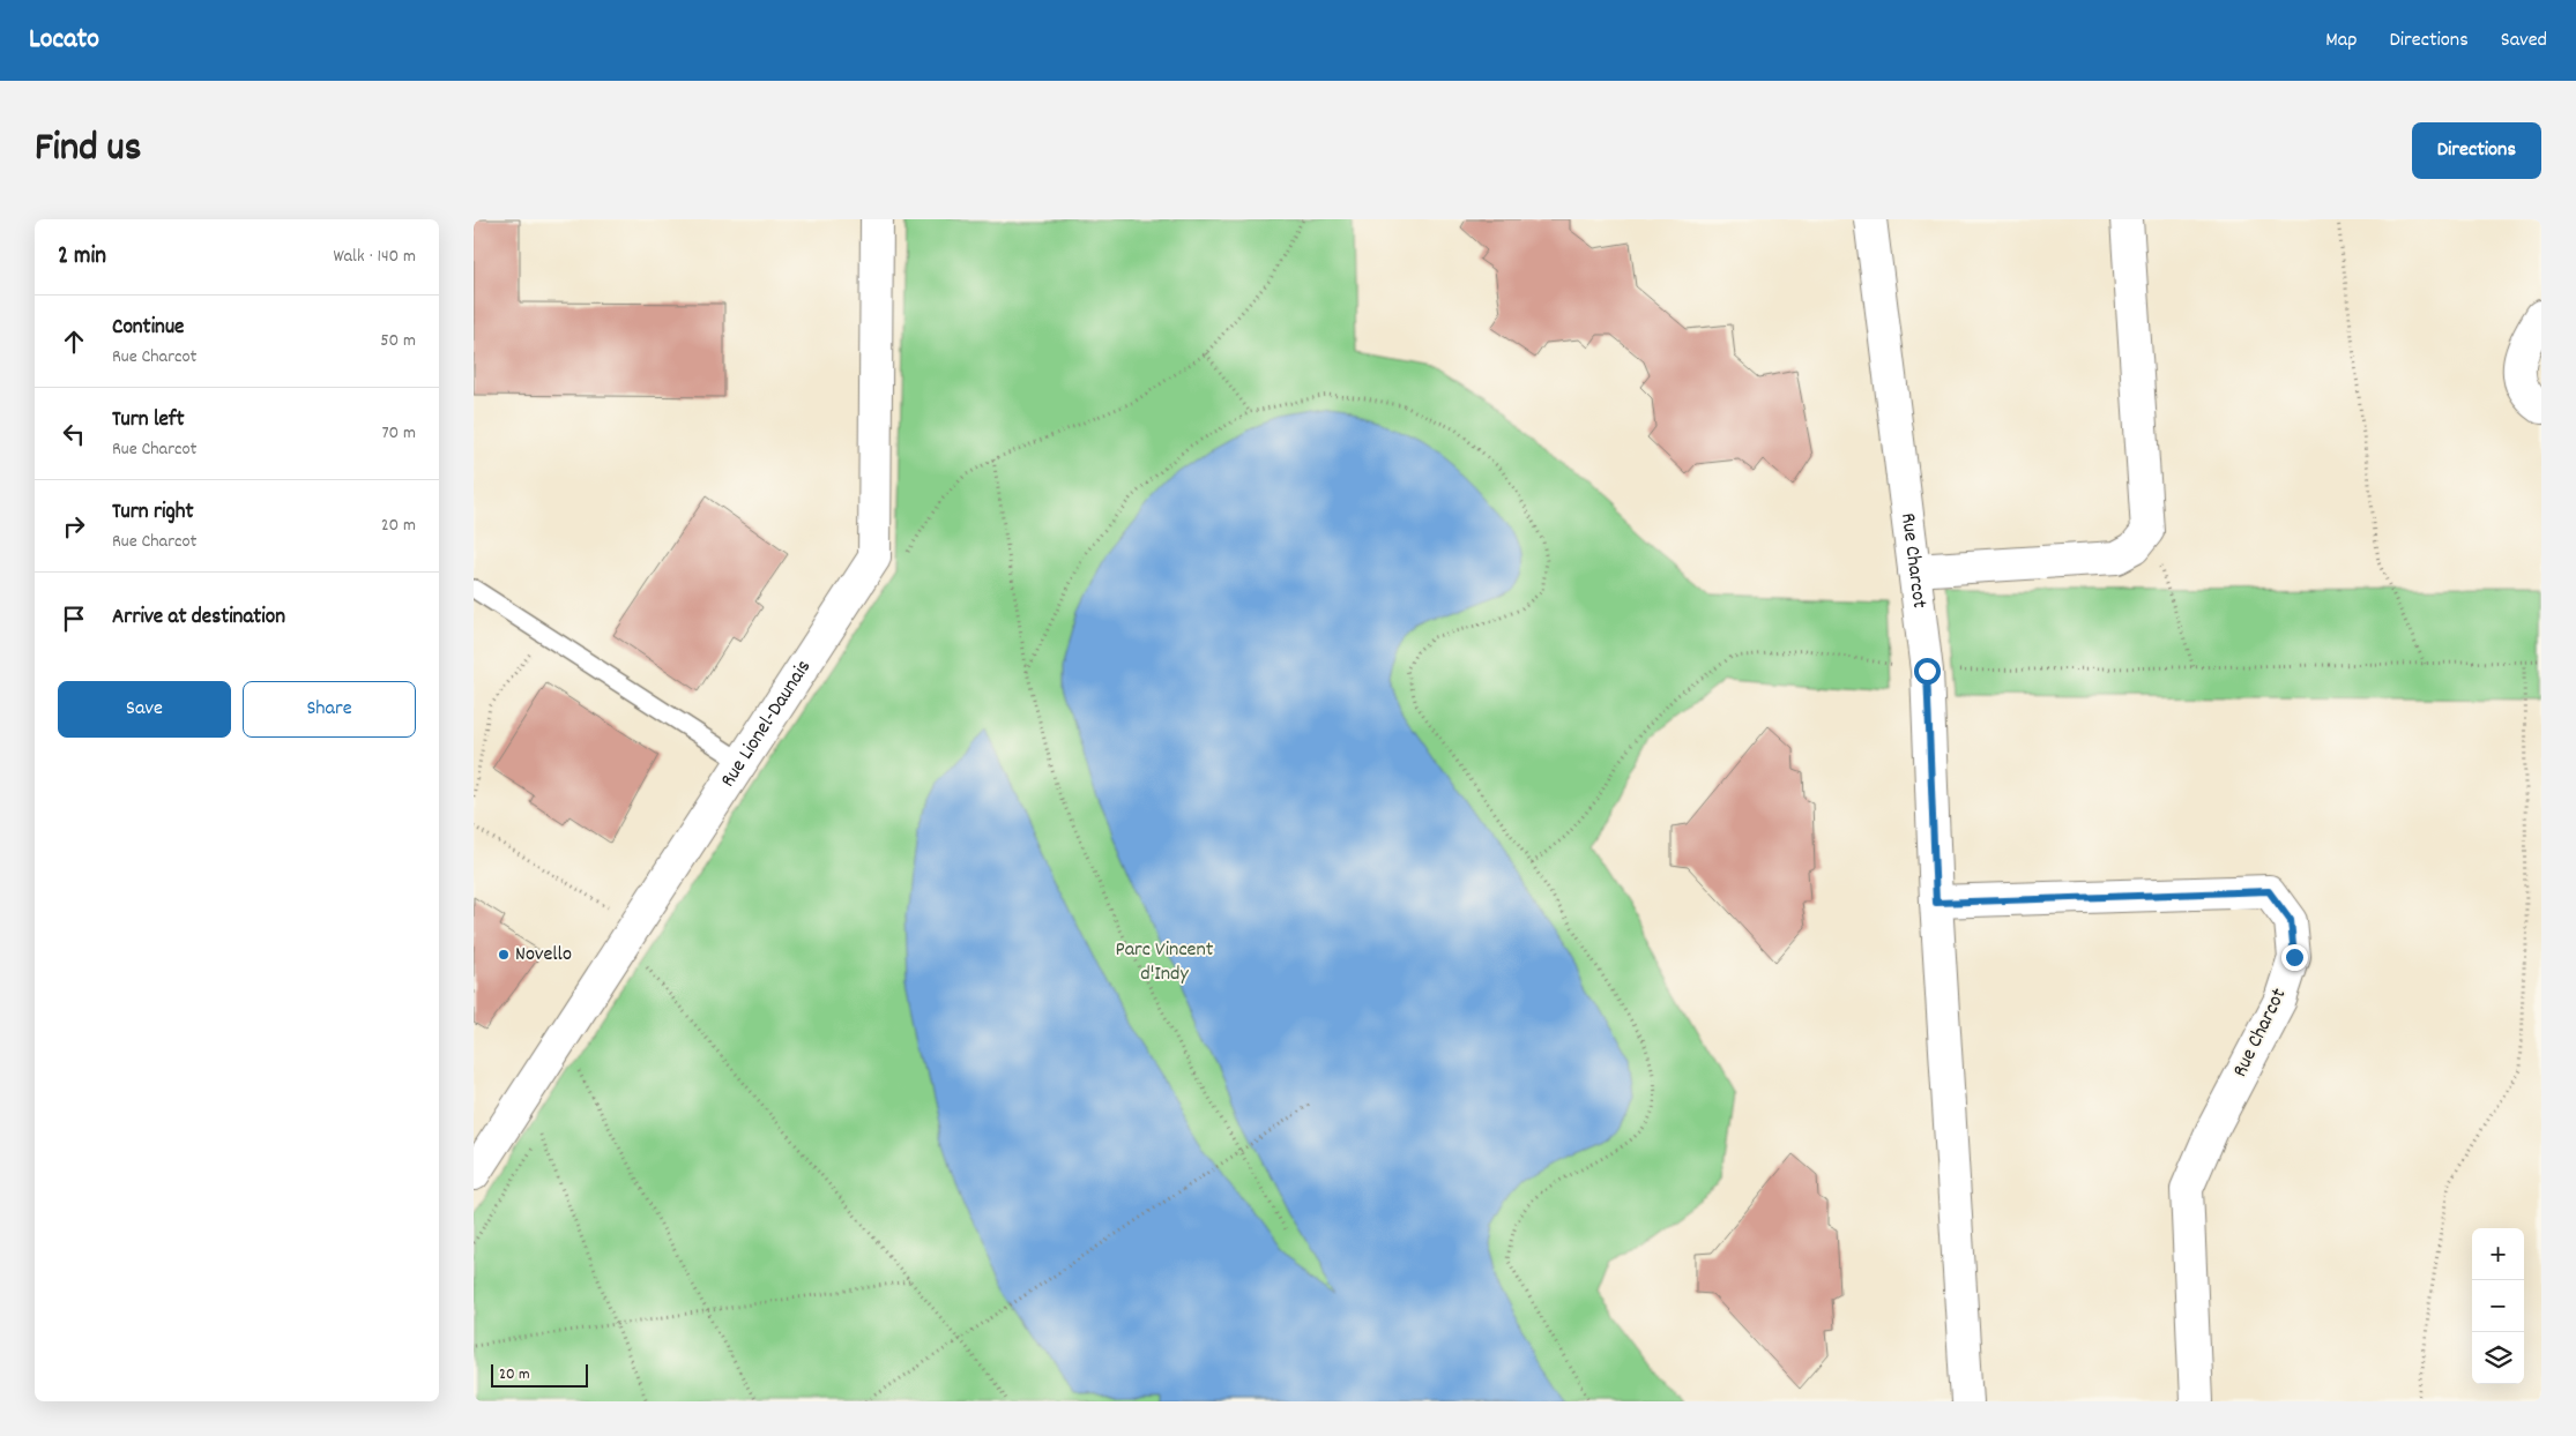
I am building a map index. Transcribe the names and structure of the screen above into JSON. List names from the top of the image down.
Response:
{
  "streets": {
    "street": ["Rue Charcot", "Rue Lionel-Daunais"]
  },
  "parks": ["Parc Vincent d'Indy"],
  "places": ["Novello"],
  "scale_bar": "20 m",
  "page": {
    "header": "Locato",
    "nav": ["Map", "Directions", "Saved"],
    "title": "Find us",
    "buttons": [
      "Directions",
      ["Save", "Share"]
    ],
    "heading": ["2 min", "Walk · 140 m"],
    "list": [
      ["Continue", "Rue Charcot", "50 m"],
      ["Turn left", "Rue Charcot", "70 m"],
      ["Turn right", "Rue Charcot", "20 m"],
      "Arrive at destination"
    ],
    "map_buttons": ["+", "−"],
    "scale": "20 m"
  }
}
